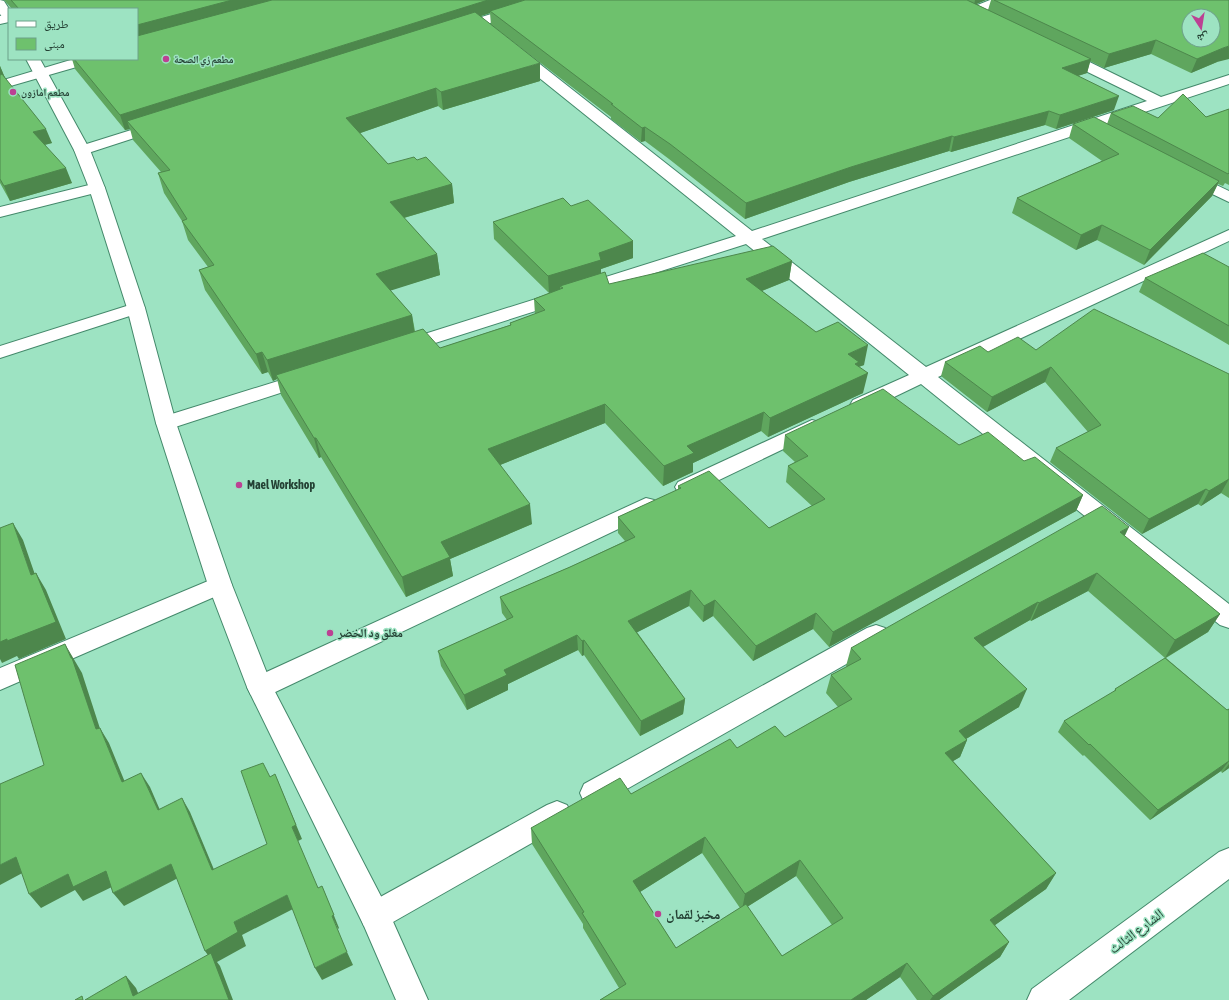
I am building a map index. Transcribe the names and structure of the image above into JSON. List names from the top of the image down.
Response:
{
  "streets": {
    "street": ["الشارع الثالث"]
  },
  "places": [
    "مطعم زي الصحة",
    "مطعم امازون",
    "Mael Workshop",
    "مغلق ود الخضر",
    "مخبز لقمان"
  ],
  "legend": ["طريق", "مبنى"],
  "north": "bottom"
}
